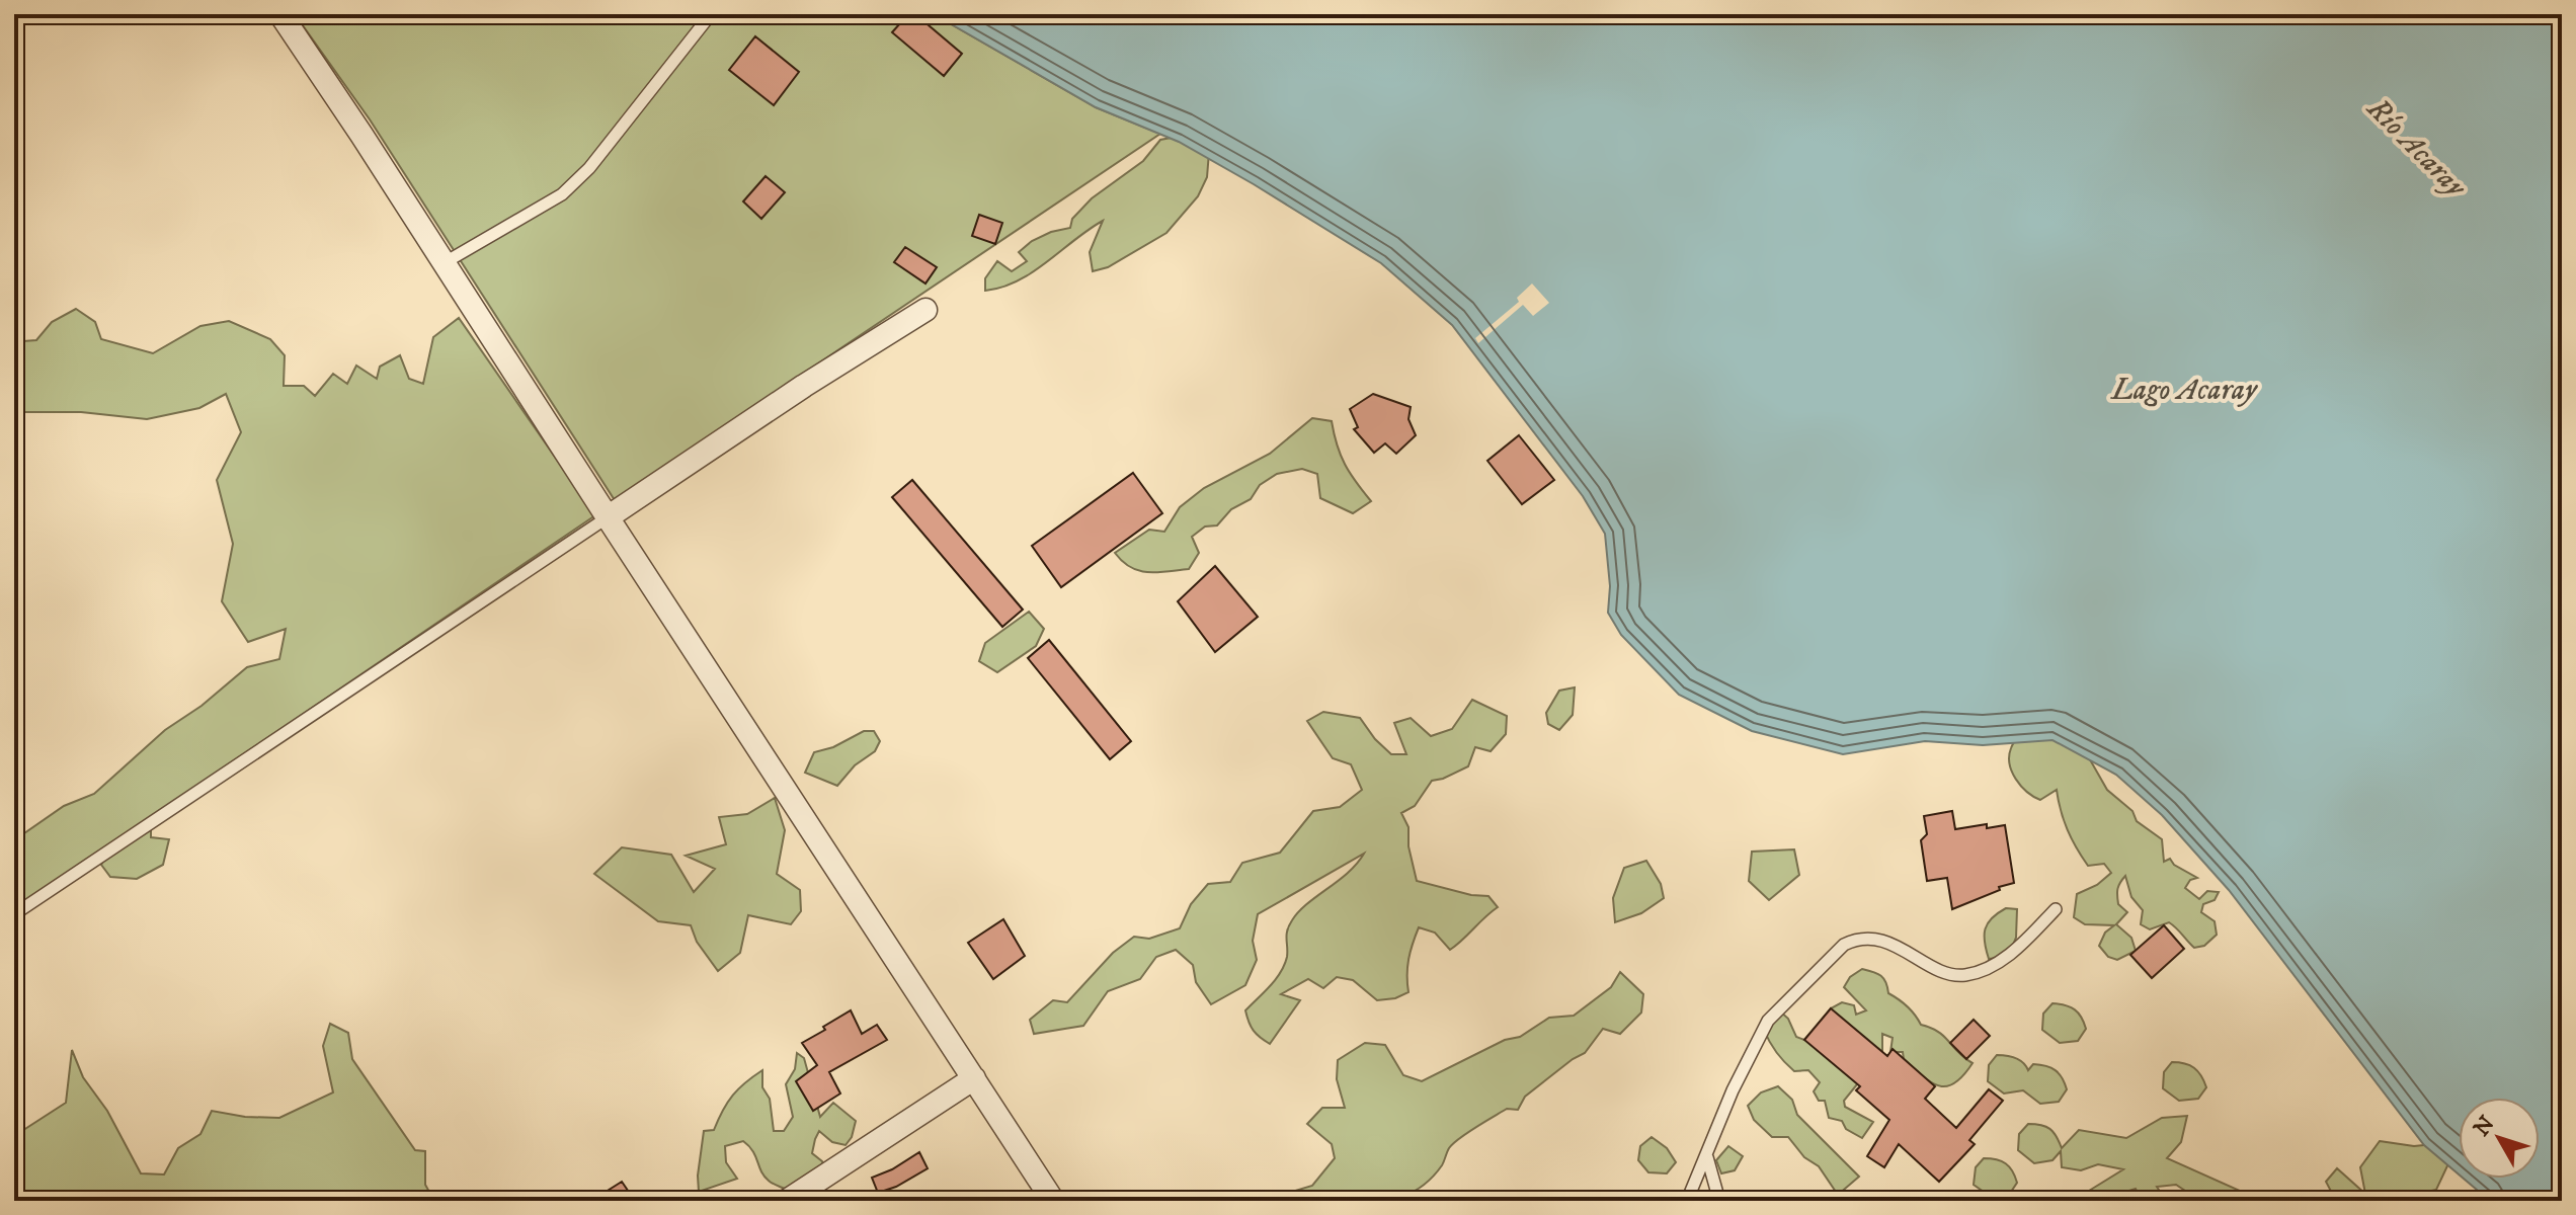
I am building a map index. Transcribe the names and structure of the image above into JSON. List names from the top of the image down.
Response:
{
  "water": ["Río Acaray", "Lago Acaray"],
  "north": "top left"
}
